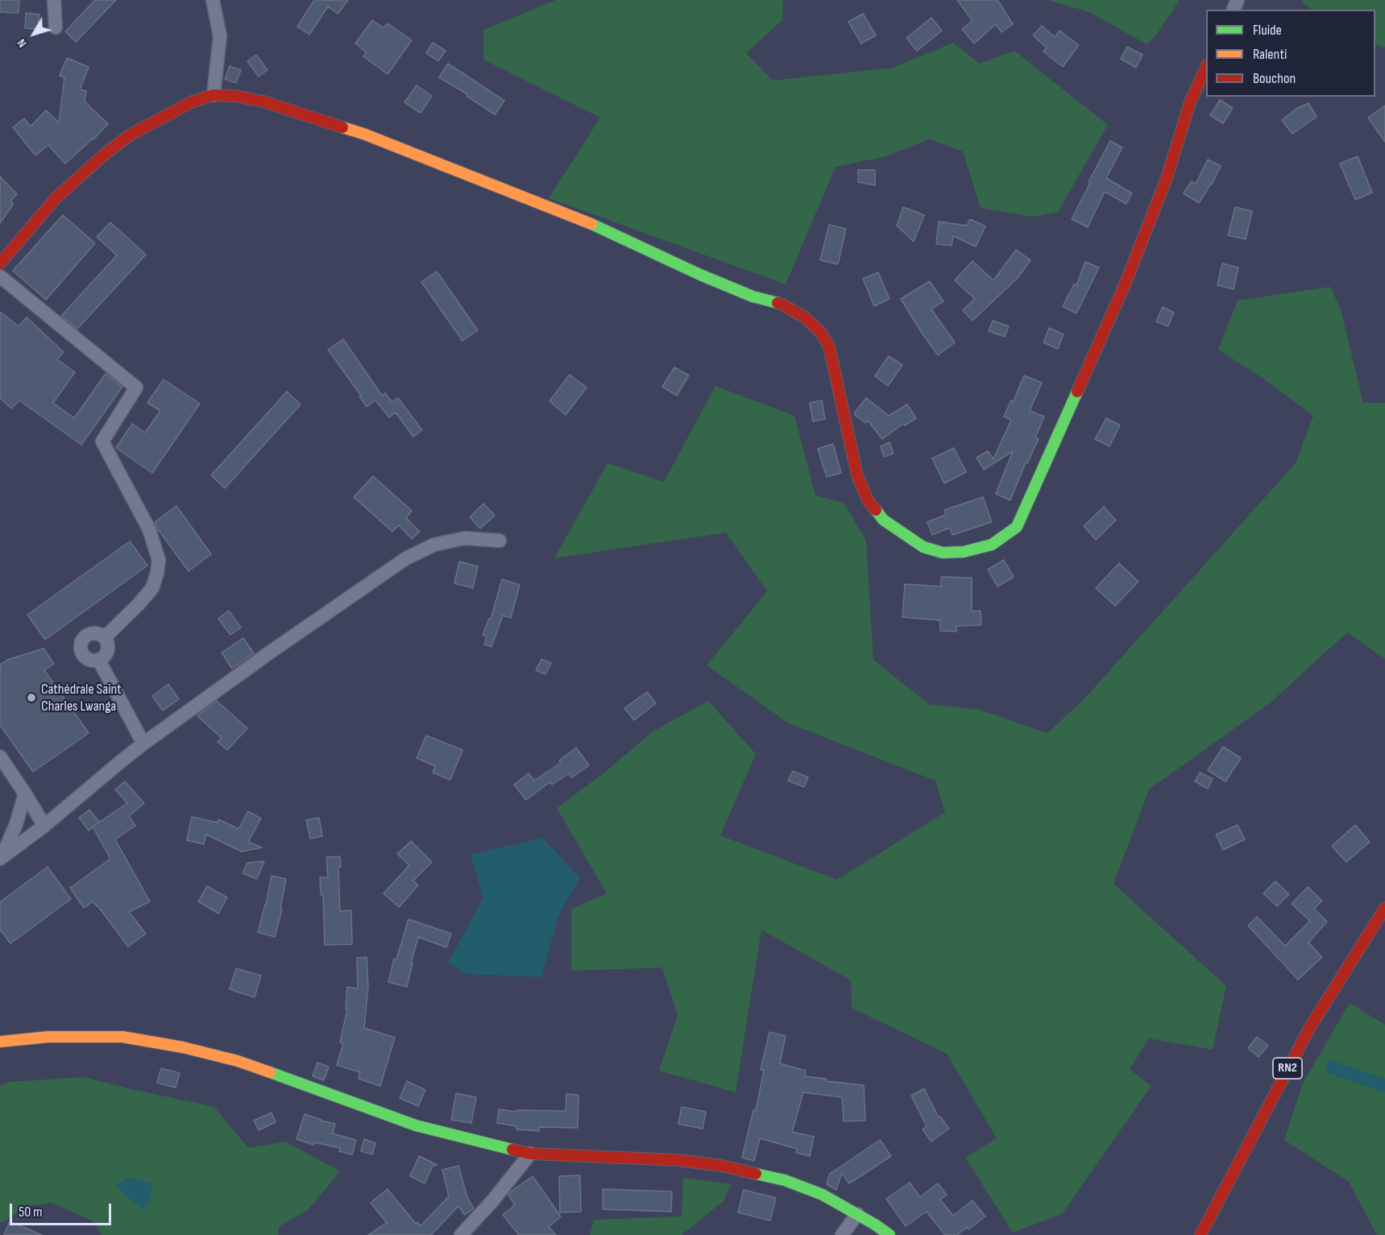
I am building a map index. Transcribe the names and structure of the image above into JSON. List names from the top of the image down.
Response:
{
  "streets": {
    "main road": ["RN2"]
  },
  "places": ["Cathédrale Saint Charles Lwanga"],
  "legend": ["Fluide", "Ralenti", "Bouchon"],
  "scale_bar": "50 m",
  "north": "bottom left"
}
